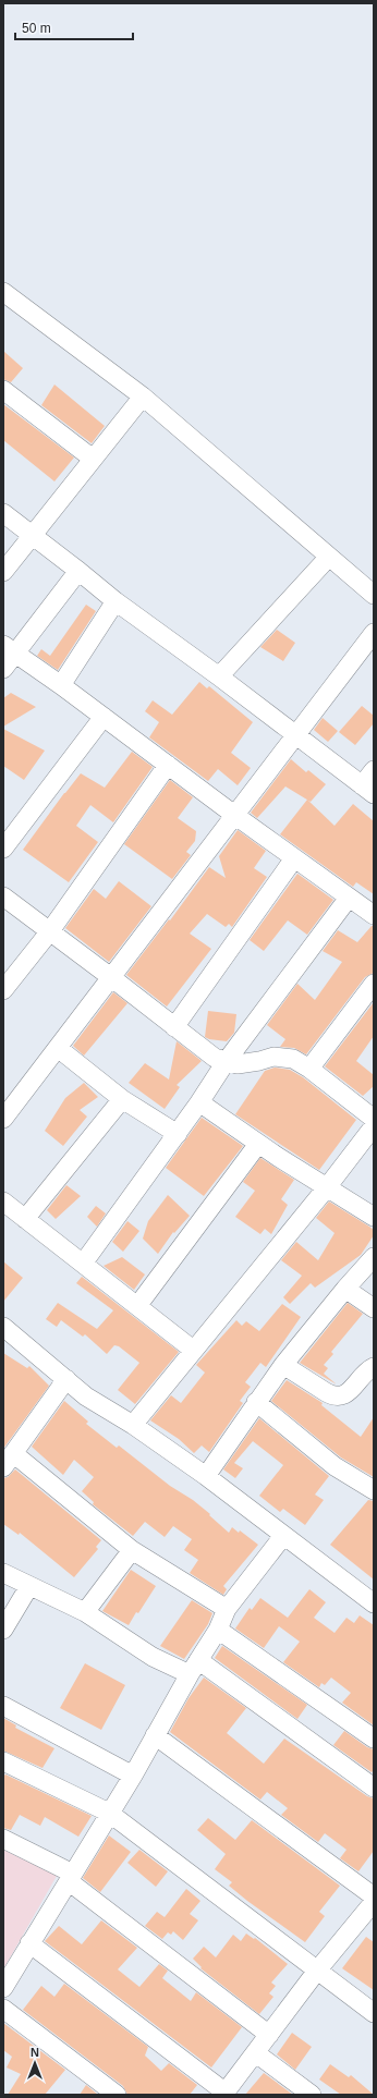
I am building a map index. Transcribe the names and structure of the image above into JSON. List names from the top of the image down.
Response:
{
  "scale_bar": "50 m",
  "north": "top"
}
